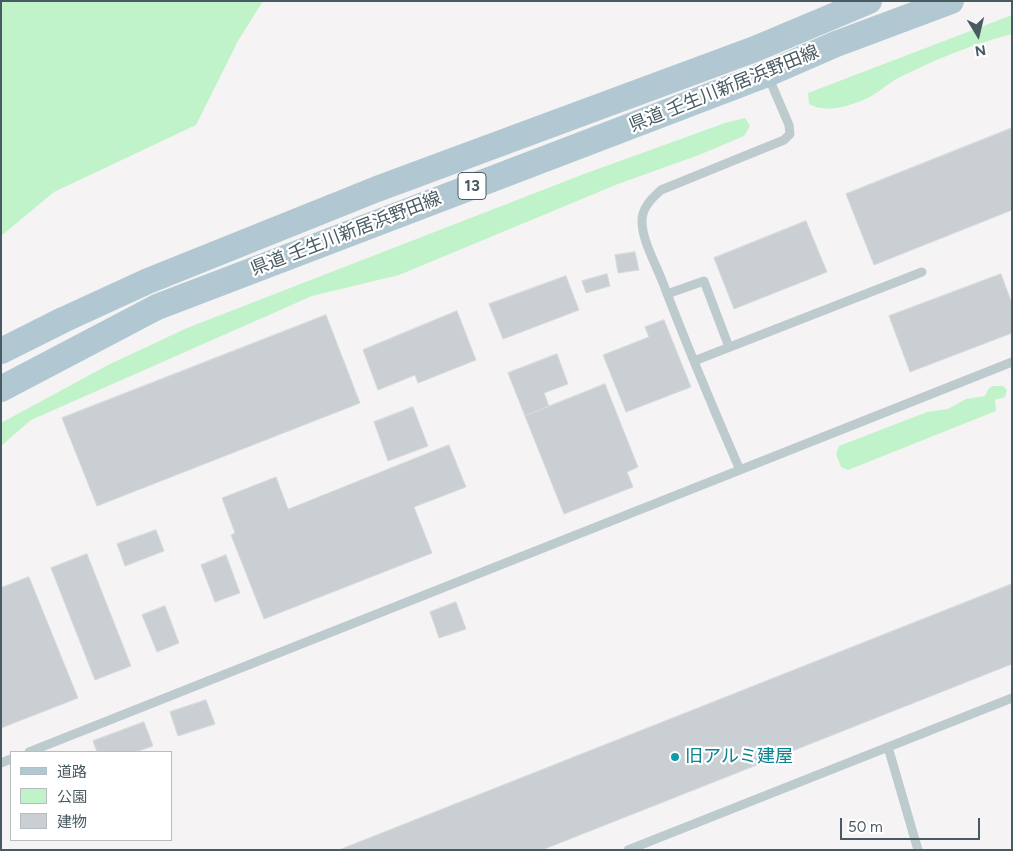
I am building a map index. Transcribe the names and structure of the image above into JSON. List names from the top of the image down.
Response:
{
  "streets": {
    "main road": ["県道 壬生川新居浜野田線", "13"]
  },
  "places": ["旧アルミ建屋"],
  "legend": ["道路", "公園", "建物"],
  "scale_bar": "50 m",
  "north": "bottom"
}
